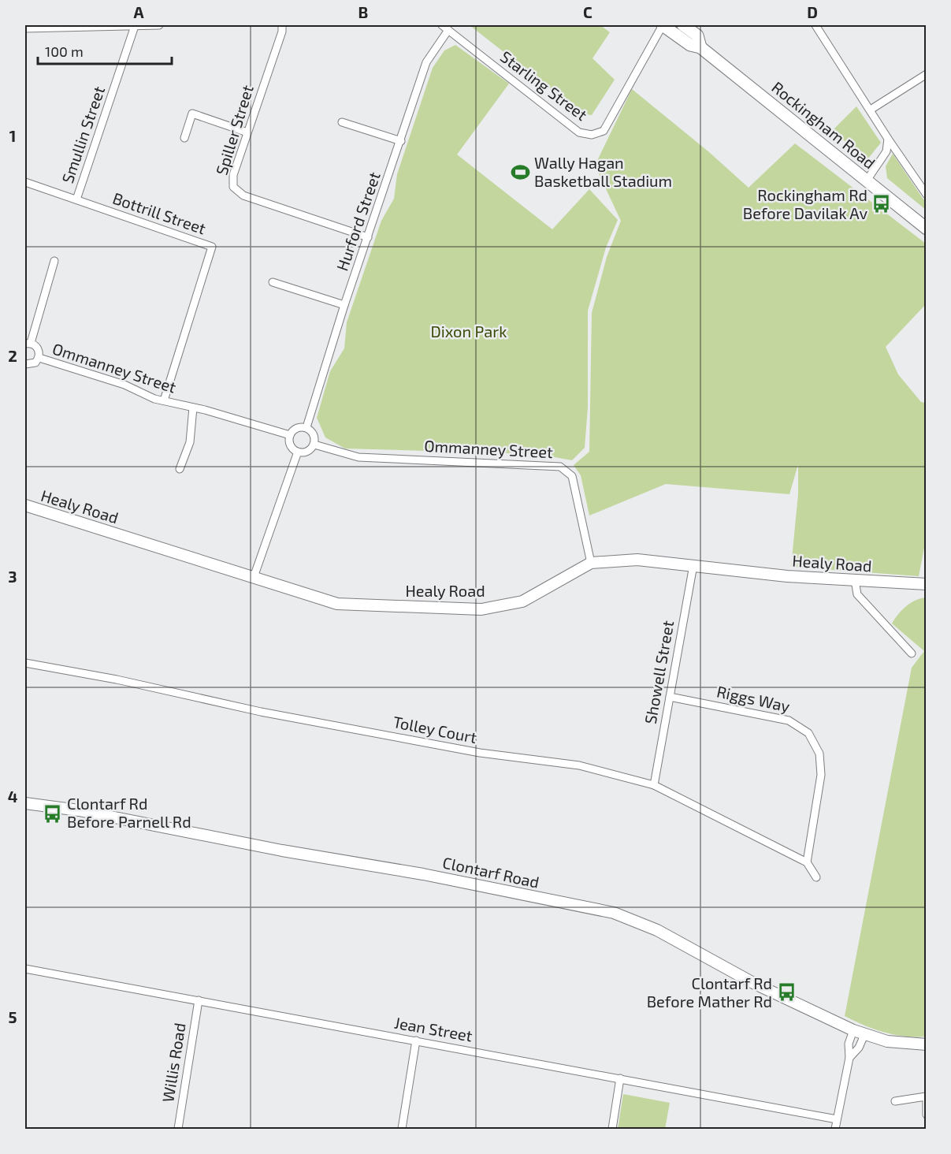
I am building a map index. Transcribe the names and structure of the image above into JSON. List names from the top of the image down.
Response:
{
  "streets": {
    "main road": ["Rockingham Road"],
    "street": [
      "Starling Street",
      "Spiller Street",
      "Smullin Street",
      "Bottrill Street",
      "Hurford Street",
      "Ommanney Street",
      "Healy Road",
      "Showell Street",
      "Riggs Way",
      "Tolley Court",
      "Clontarf Road",
      "Jean Street",
      "Willis Road"
    ]
  },
  "crossings": [
    ["Starling Street", "Rockingham Road"],
    ["Starling Street", "Hurford Street"],
    ["Spiller Street", "Hurford Street"],
    ["Smullin Street", "Bottrill Street"],
    ["Bottrill Street", "Ommanney Street"],
    ["Hurford Street", "Ommanney Street"],
    ["Ommanney Street", "Healy Road"],
    ["Healy Road", "Showell Street"],
    ["Showell Street", "Riggs Way"],
    ["Showell Street", "Tolley Court"],
    ["Riggs Way", "Tolley Court"],
    ["Jean Street", "Willis Road"]
  ],
  "parks": ["Dixon Park"],
  "places": {
    "sports": ["Wally Hagan Basketball Stadium"],
    "bus stop": ["Rockingham Rd Before Davilak Av", "Clontarf Rd Before Parnell Rd", "Clontarf Rd Before Mather Rd"]
  },
  "scale_bar": "100 m",
  "grid": {
    "columns": [
      "A",
      "B",
      "C",
      "D"
    ],
    "rows": [
      "1",
      "2",
      "3",
      "4",
      "5"
    ]
  }
}
